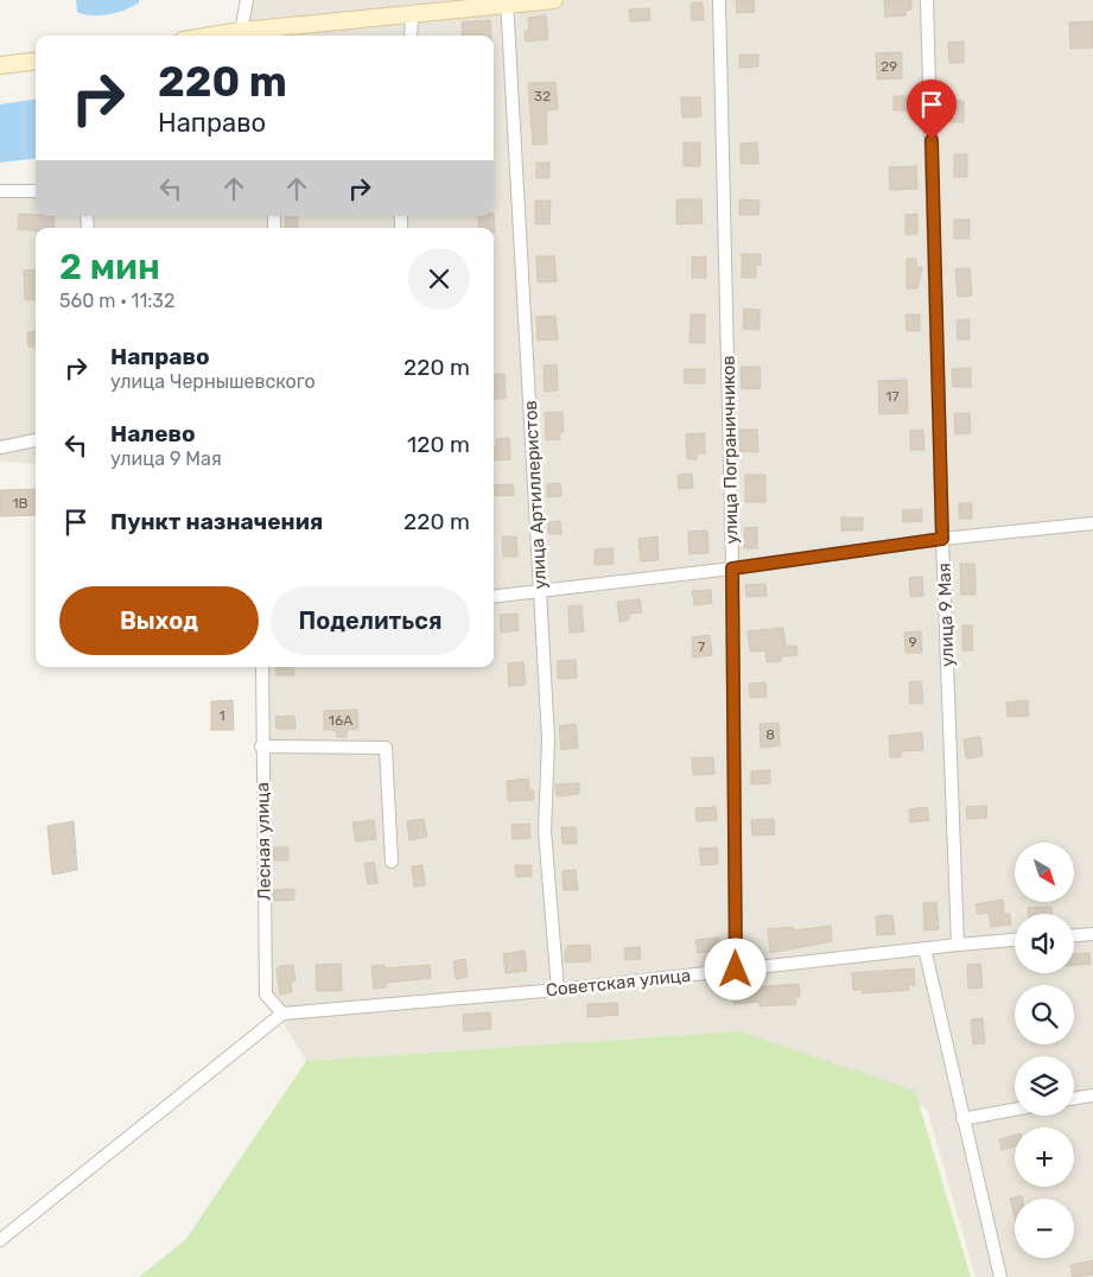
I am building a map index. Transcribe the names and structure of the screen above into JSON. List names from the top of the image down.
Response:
{
  "streets": {
    "street": [
      "улица Пограничников",
      "улица Артиллеристов",
      "улица 9 Мая",
      "Лесная улица",
      "Советская улица"
    ]
  },
  "crossings": [
    ["улица Пограничников", "Советская улица"],
    ["улица Артиллеристов", "Советская улица"],
    ["улица 9 Мая", "Советская улица"],
    ["Лесная улица", "Советская улица"]
  ],
  "house_numbers": [
    "29",
    "32",
    "17",
    "1В",
    "9",
    "7",
    "1",
    "16А",
    "8"
  ],
  "north": "bottom right",
  "page": {
    "turn": ["220 m", "Направо"],
    "heading": ["2 мин", "560 m · 11:32"],
    "list": [
      {
        "name": "Направо",
        "note": "улица Чернышевского",
        "value": "220 m"
      },
      {
        "name": "Налево",
        "note": "улица 9 Мая",
        "value": "120 m"
      },
      {
        "name": "Пункт назначения",
        "value": "220 m"
      }
    ],
    "buttons": ["Выход", "Поделиться"],
    "map_buttons": ["+", "−"]
  }
}
